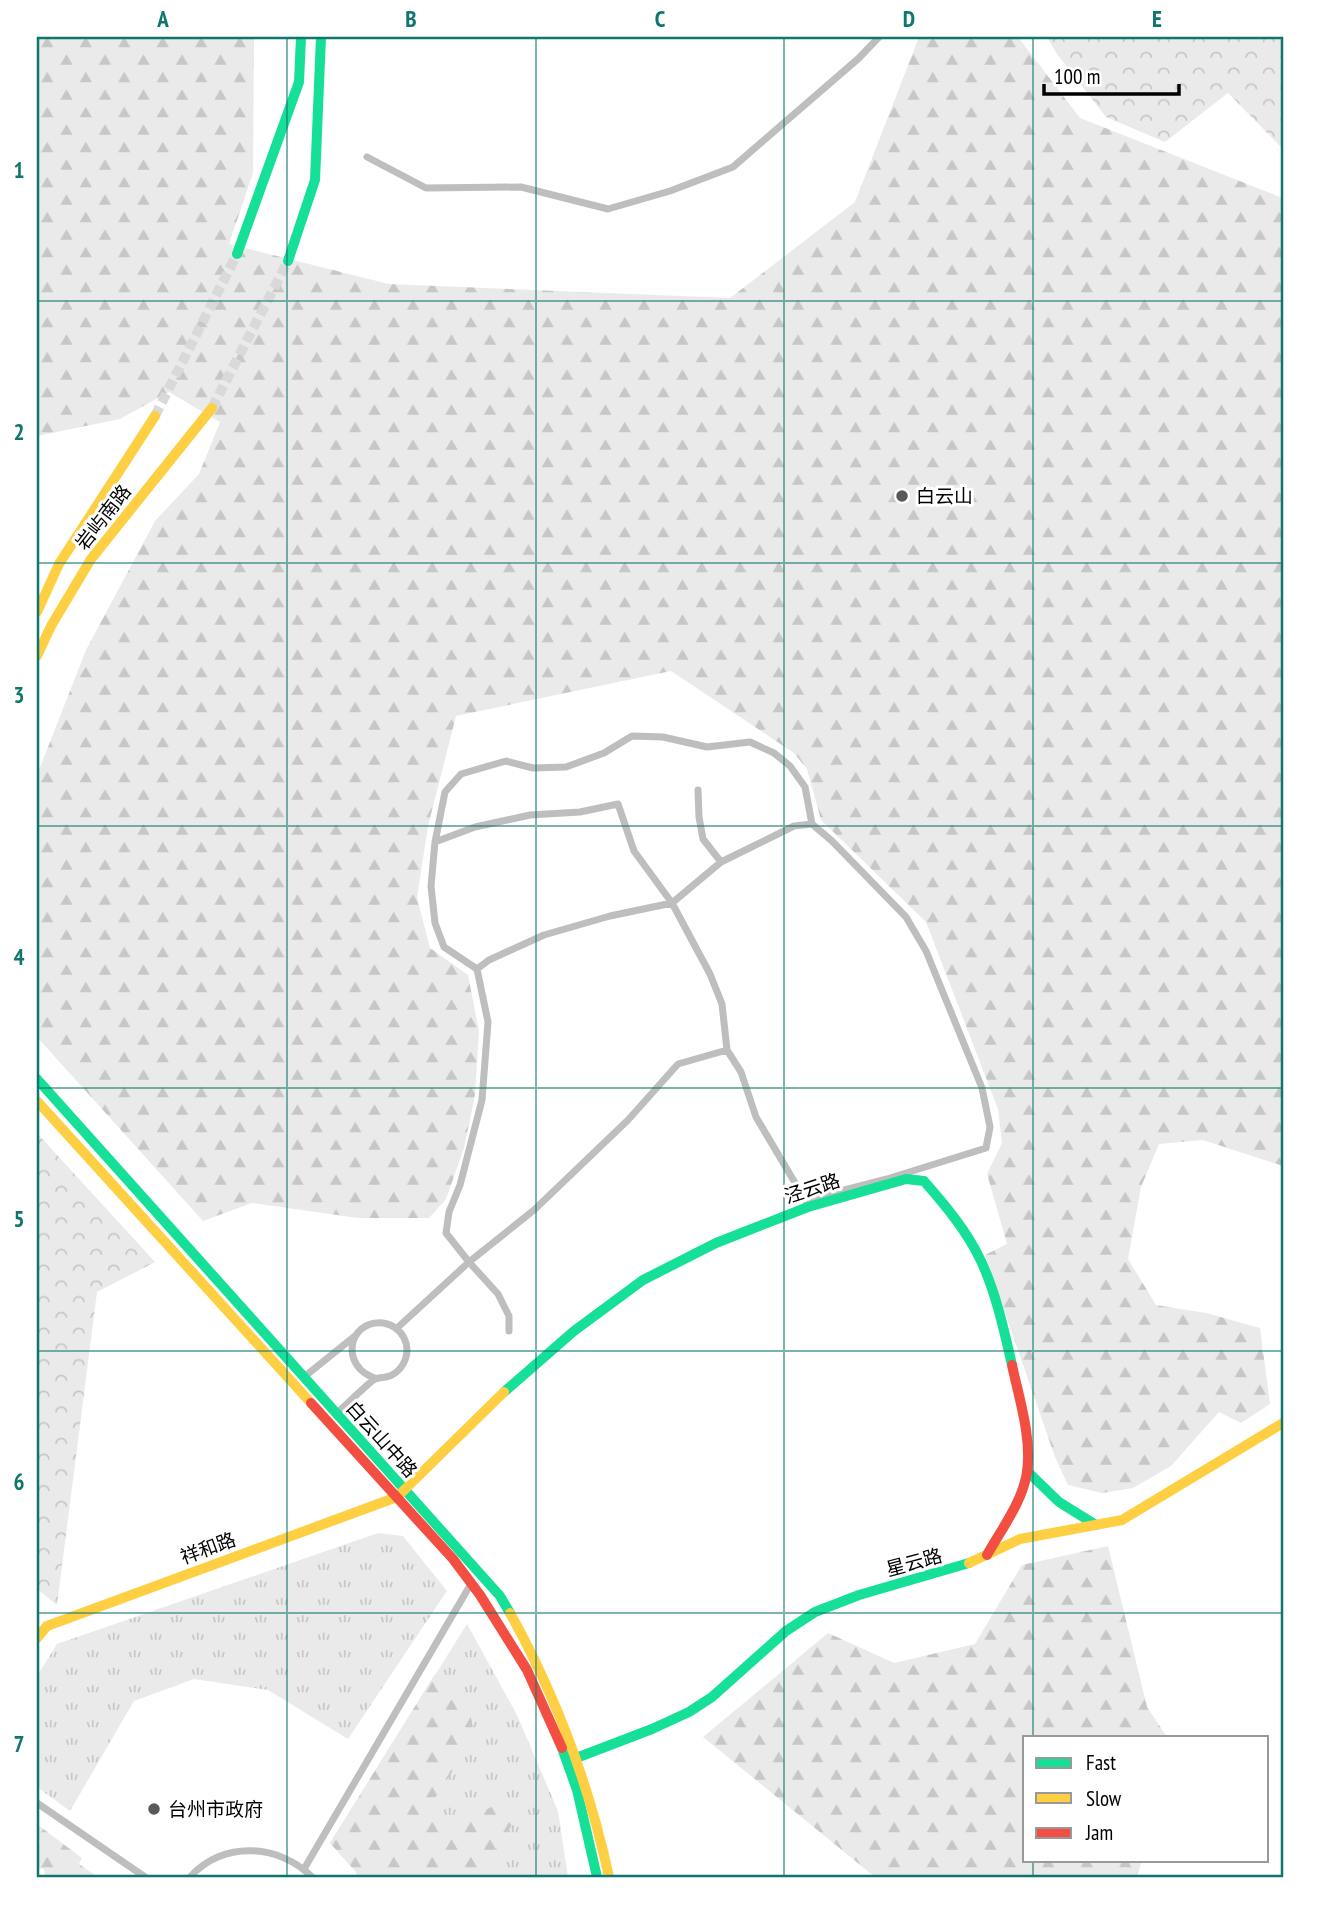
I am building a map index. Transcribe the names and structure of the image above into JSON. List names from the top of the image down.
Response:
{
  "streets": {
    "main road": [
      "岩屿南路",
      "泾云路",
      "白云山中路",
      "祥和路",
      "星云路"
    ]
  },
  "crossings": [
    ["泾云路", "白云山中路"],
    ["泾云路", "祥和路"],
    ["泾云路", "星云路"],
    ["白云山中路", "祥和路"],
    ["白云山中路", "星云路"]
  ],
  "places": ["白云山", "台州市政府"],
  "legend": ["Fast", "Slow", "Jam"],
  "scale_bar": "100 m",
  "grid": {
    "columns": [
      "A",
      "B",
      "C",
      "D",
      "E"
    ],
    "rows": [
      "1",
      "2",
      "3",
      "4",
      "5",
      "6",
      "7"
    ]
  }
}
